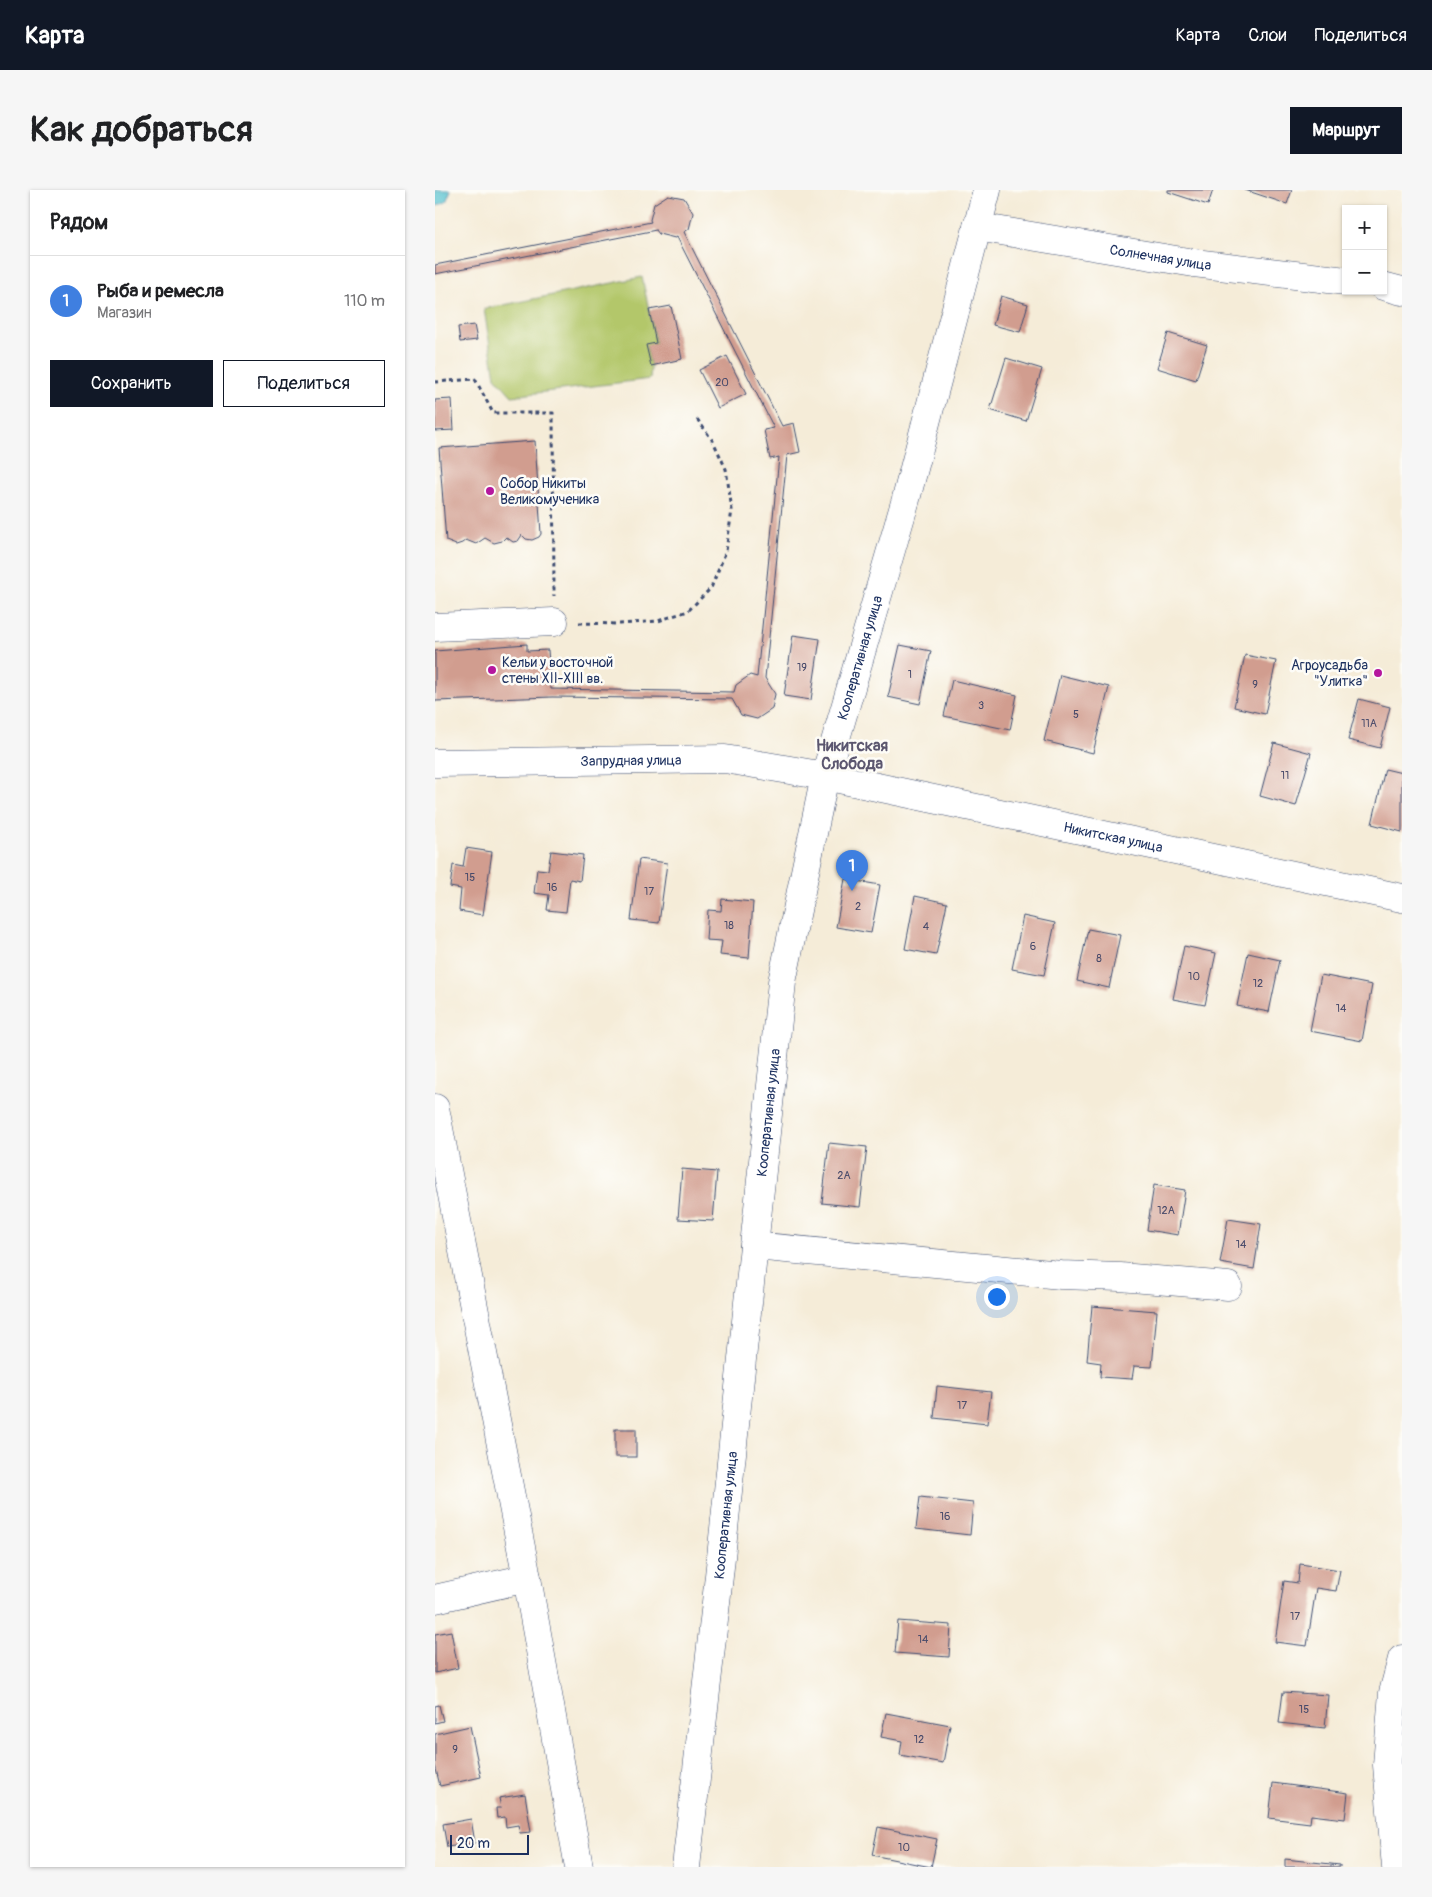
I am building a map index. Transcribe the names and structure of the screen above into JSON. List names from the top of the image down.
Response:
{
  "streets": {
    "street": [
      "Солнечная улица",
      "Кооперативная улица",
      "Запрудная улица",
      "Никитская улица"
    ]
  },
  "crossings": [
    ["Солнечная улица", "Кооперативная улица"],
    ["Кооперативная улица", "Запрудная улица"],
    ["Кооперативная улица", "Никитская улица"],
    ["Запрудная улица", "Никитская улица"]
  ],
  "districts": ["Никитская Слобода"],
  "places": ["Собор Никиты Великомученика", "Кельи у восточной стены XII-XIII вв.", "Агроусадьба \"Улитка\""],
  "house_numbers": [
    "20",
    "19",
    "1",
    "9",
    "3",
    "5",
    "11А",
    "11",
    "15",
    "16",
    "17",
    "2",
    "18",
    "4",
    "6",
    "8",
    "10",
    "12",
    "14",
    "2А",
    "12А",
    "14",
    "17",
    "16",
    "17",
    "14",
    "15",
    "12",
    "9",
    "10"
  ],
  "scale_bar": "20 m",
  "page": {
    "header": "Карта",
    "nav": ["Карта", "Слои", "Поделиться"],
    "buttons": [
      "Маршрут",
      ["Сохранить", "Поделиться"]
    ],
    "title": "Как добраться",
    "heading": "Рядом",
    "map_buttons": ["+", "−"],
    "list": [
      {
        "mark": "1",
        "name": "Рыба и ремесла",
        "note": "Магазин",
        "value": "110 m"
      }
    ],
    "pins": "1",
    "scale": "20 m"
  }
}
